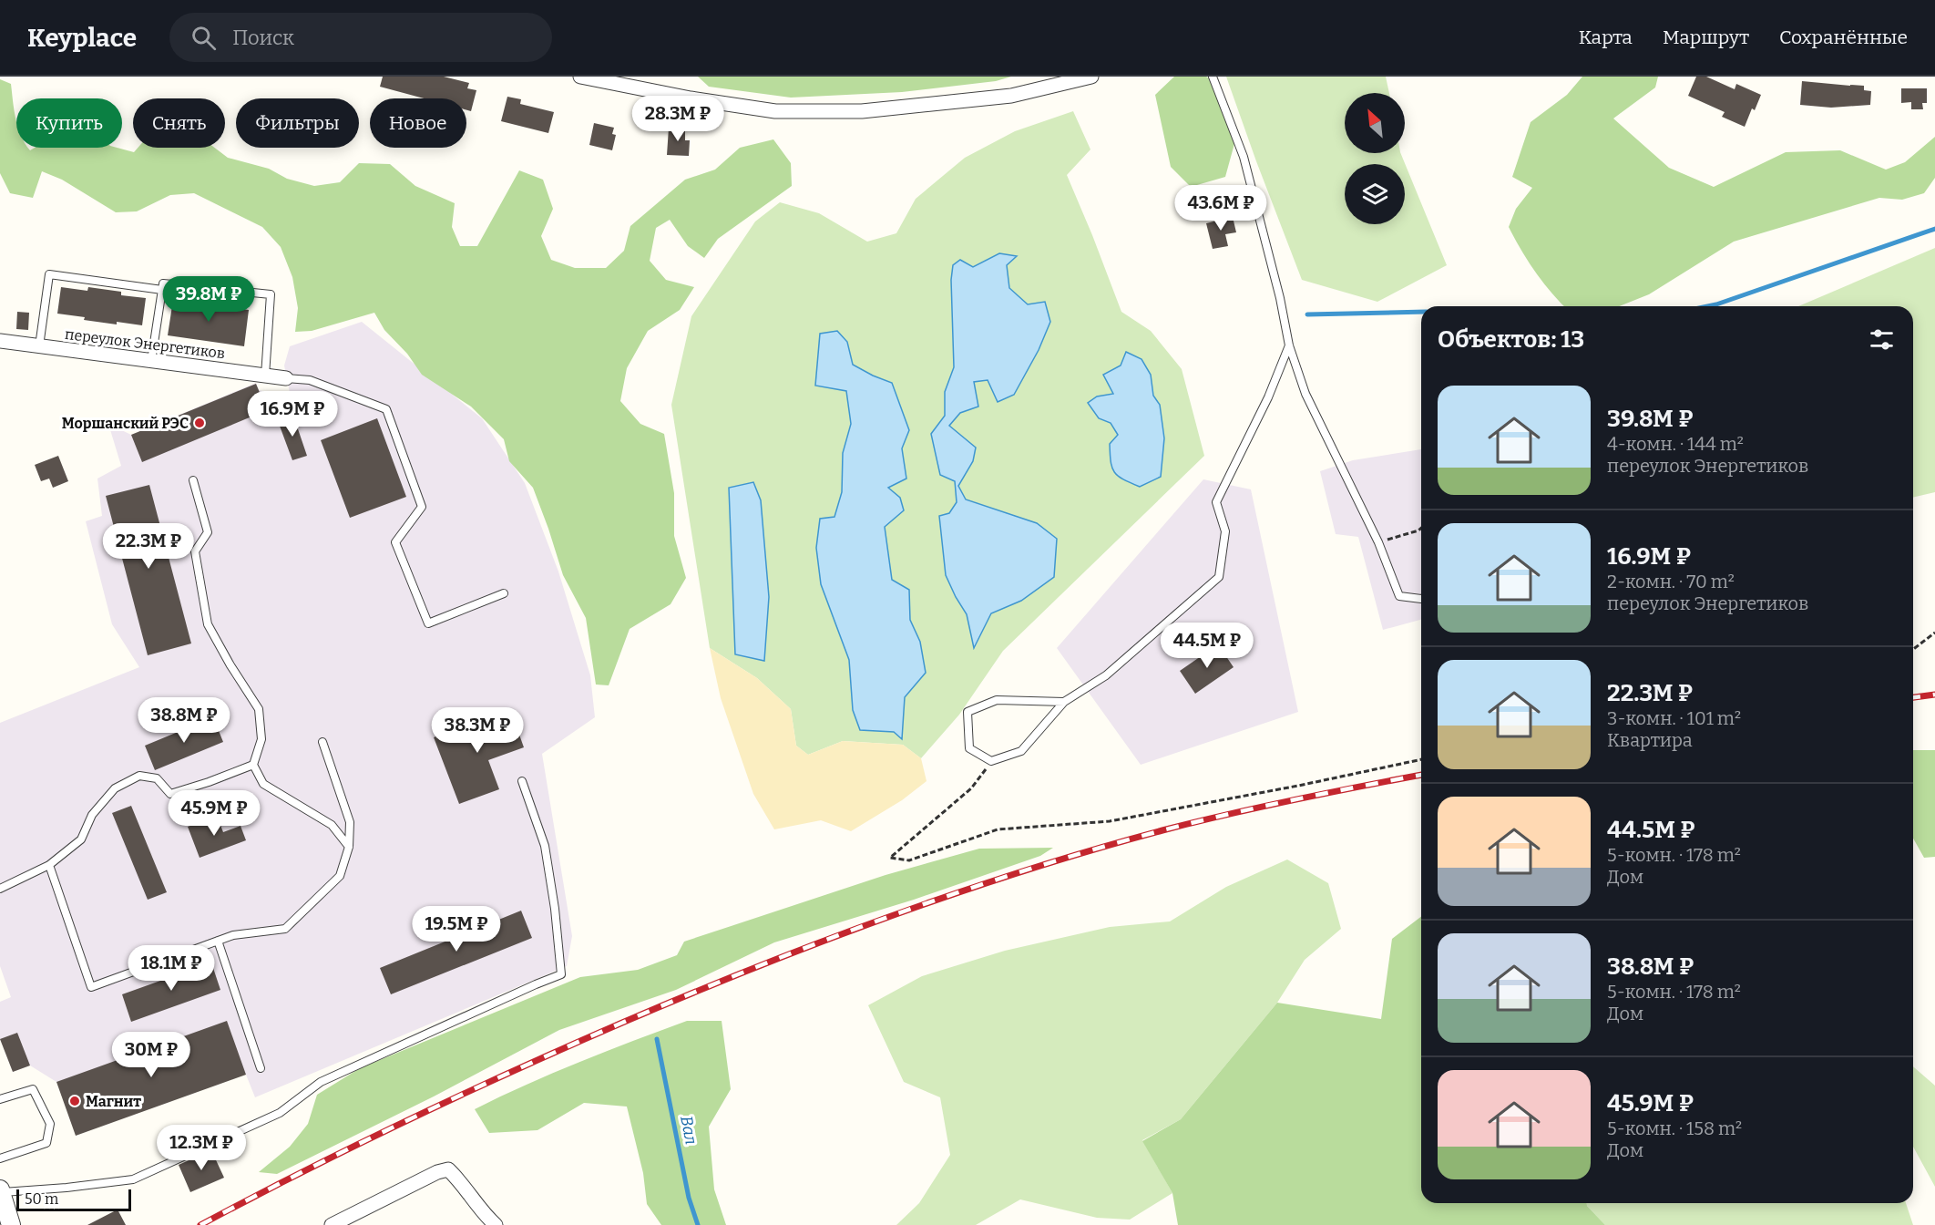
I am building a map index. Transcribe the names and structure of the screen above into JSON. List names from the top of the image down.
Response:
{
  "streets": {
    "street": ["переулок Энергетиков"]
  },
  "water": ["Вал"],
  "places": ["Моршанский РЭС", "Магнит"],
  "scale_bar": "50 m",
  "north": "top left",
  "page": {
    "header": "Keyplace",
    "search": "Поиск",
    "nav": ["Карта", "Маршрут", "Сохранённые"],
    "price": [
      "28.3M ₽",
      "43.6M ₽",
      "39.8M ₽",
      "16.9M ₽",
      "22.3M ₽",
      "44.5M ₽",
      "38.8M ₽",
      "38.3M ₽",
      "45.9M ₽",
      "19.5M ₽",
      "18.1M ₽",
      "30M ₽",
      "12.3M ₽"
    ],
    "chip": [
      "Купить",
      "Снять",
      "Фильтры",
      "Новое"
    ],
    "heading": "Объектов: 13",
    "list": [
      {
        "name": "39.8M ₽",
        "note": "4-комн. · 144 m² · переулок Энергетиков"
      },
      {
        "name": "16.9M ₽",
        "note": "2-комн. · 70 m² · переулок Энергетиков"
      },
      {
        "name": "22.3M ₽",
        "note": "3-комн. · 101 m² · Квартира"
      },
      {
        "name": "44.5M ₽",
        "note": "5-комн. · 178 m² · Дом"
      },
      {
        "name": "38.8M ₽",
        "note": "5-комн. · 178 m² · Дом"
      },
      {
        "name": "45.9M ₽",
        "note": "5-комн. · 158 m² · Дом"
      }
    ],
    "scale": "50 m"
  }
}
